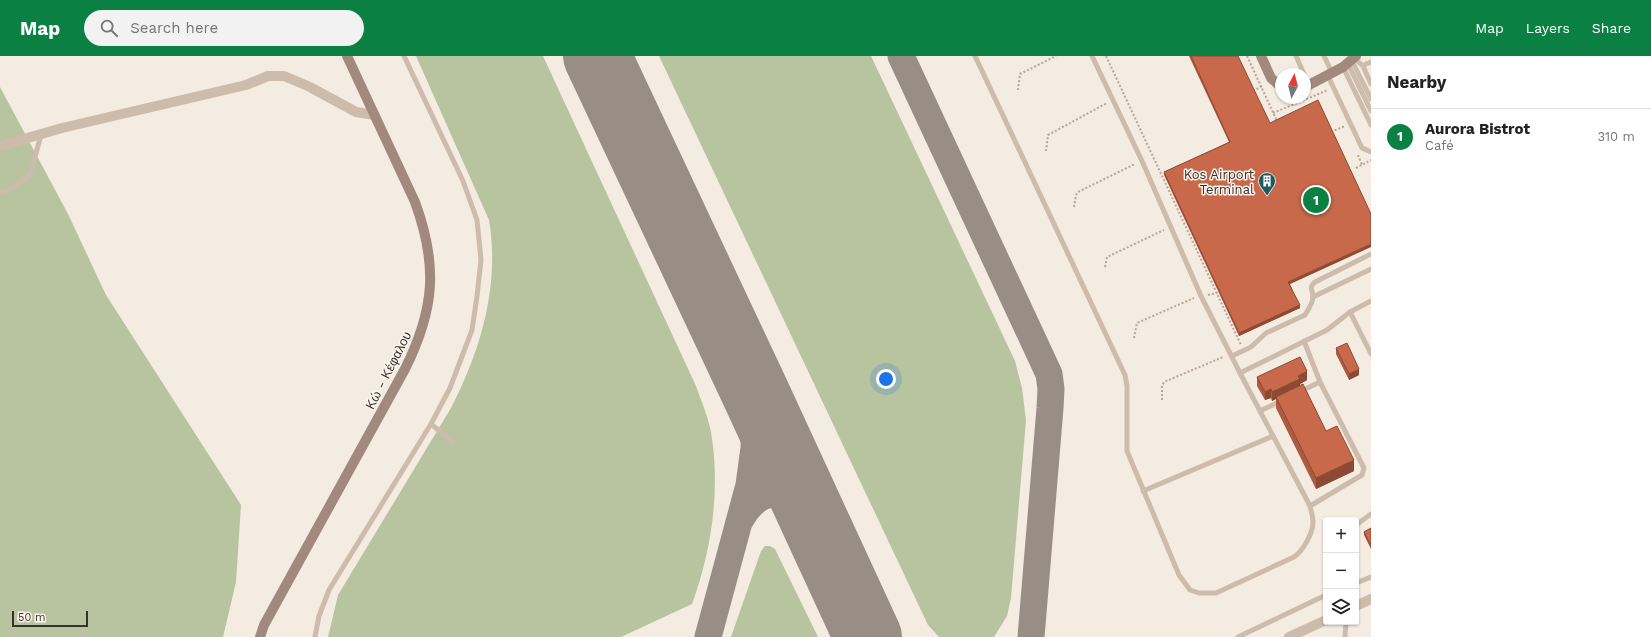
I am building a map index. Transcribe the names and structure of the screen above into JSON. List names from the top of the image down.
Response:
{
  "streets": {
    "main road": ["Κώ - Κέφαλου"]
  },
  "places": {
    "building": ["Kos Airport Terminal"]
  },
  "scale_bar": "50 m",
  "north": "top",
  "page": {
    "header": "Map",
    "search": "Search here",
    "nav": ["Map", "Layers", "Share"],
    "heading": "Nearby",
    "list": [
      {
        "mark": "1",
        "name": "Aurora Bistrot",
        "note": "Café",
        "value": "310 m"
      }
    ],
    "pins": "1",
    "map_buttons": ["+", "−"],
    "scale": "50 m"
  }
}
